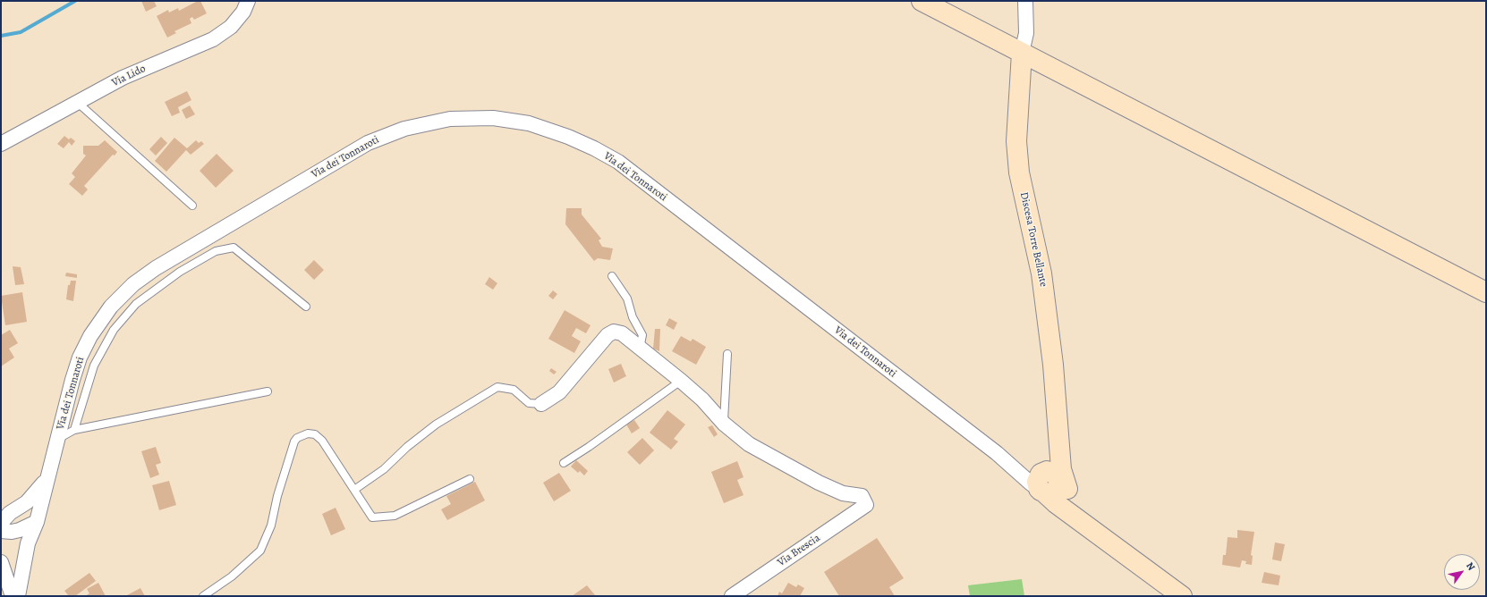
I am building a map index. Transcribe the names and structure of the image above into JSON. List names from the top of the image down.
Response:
{
  "streets": {
    "main road": ["Discesa Torre Bellante"],
    "street": ["Via Lido", "Via dei Tonnaroti", "Via Brescia"]
  },
  "crossings": [
    ["Via dei Tonnaroti", "Discesa Torre Bellante"]
  ],
  "north": "top right"
}
